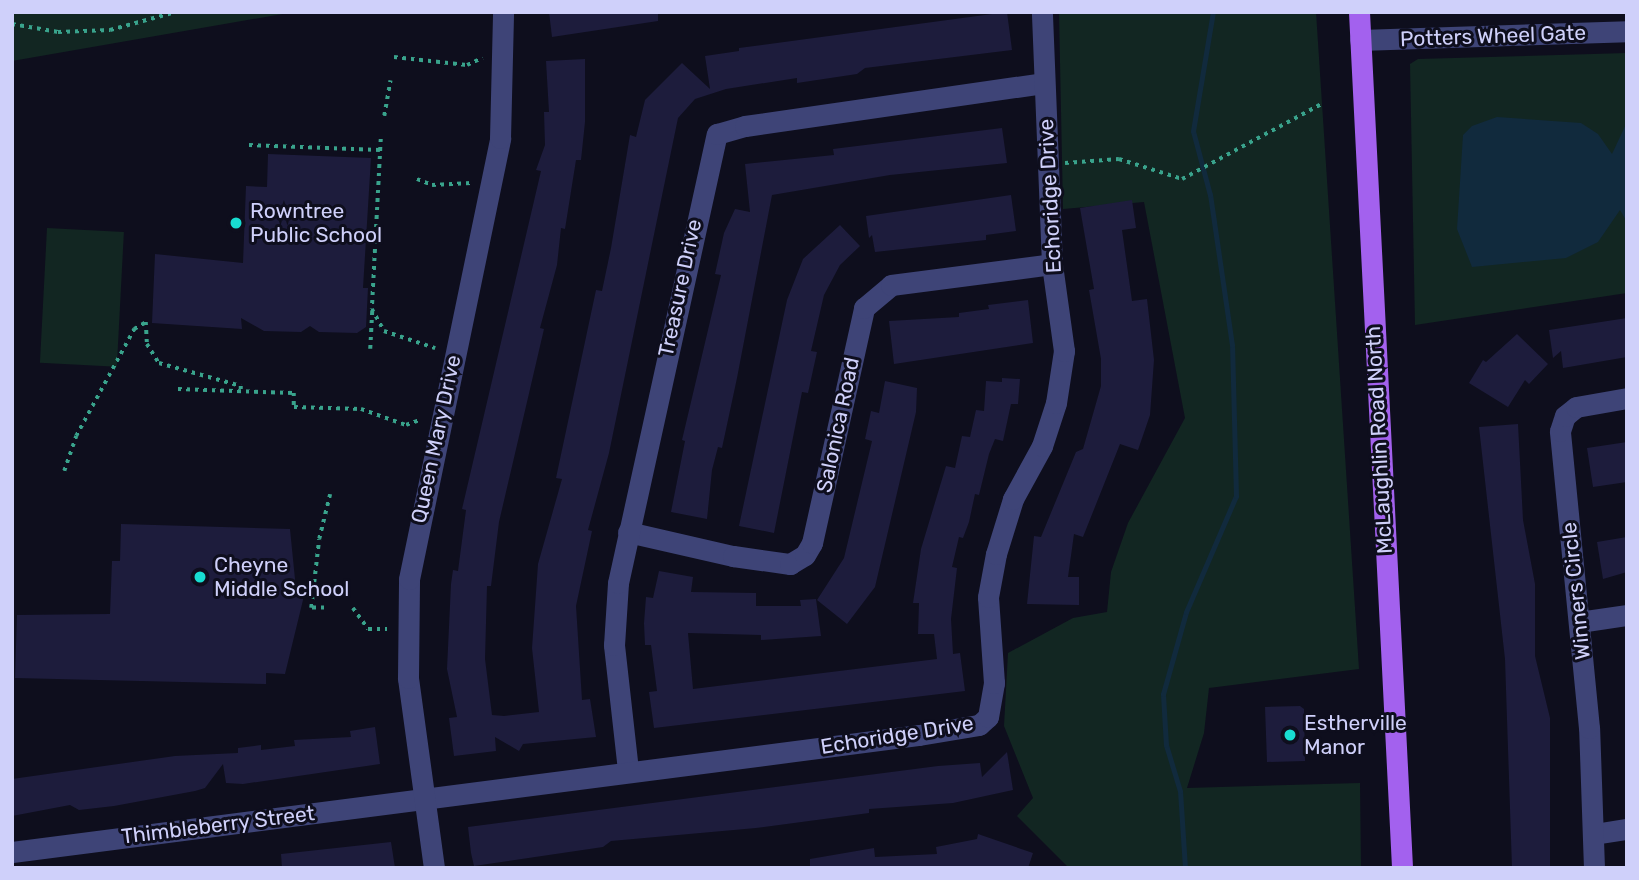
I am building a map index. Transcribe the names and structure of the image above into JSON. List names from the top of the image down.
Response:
{
  "streets": {
    "main road": ["McLaughlin Road North"],
    "street": [
      "Potters Wheel Gate",
      "Echoridge Drive",
      "Treasure Drive",
      "Salonica Road",
      "Queen Mary Drive",
      "Winners Circle",
      "Thimbleberry Street"
    ]
  },
  "crossings": [
    ["Potters Wheel Gate", "McLaughlin Road North"],
    ["Echoridge Drive", "Treasure Drive"],
    ["Echoridge Drive", "Salonica Road"],
    ["Echoridge Drive", "Queen Mary Drive"],
    ["Echoridge Drive", "Thimbleberry Street"],
    ["Treasure Drive", "Salonica Road"],
    ["Queen Mary Drive", "Thimbleberry Street"]
  ],
  "places": ["Rowntree Public School", "Cheyne Middle School", "Estherville Manor"]
}
